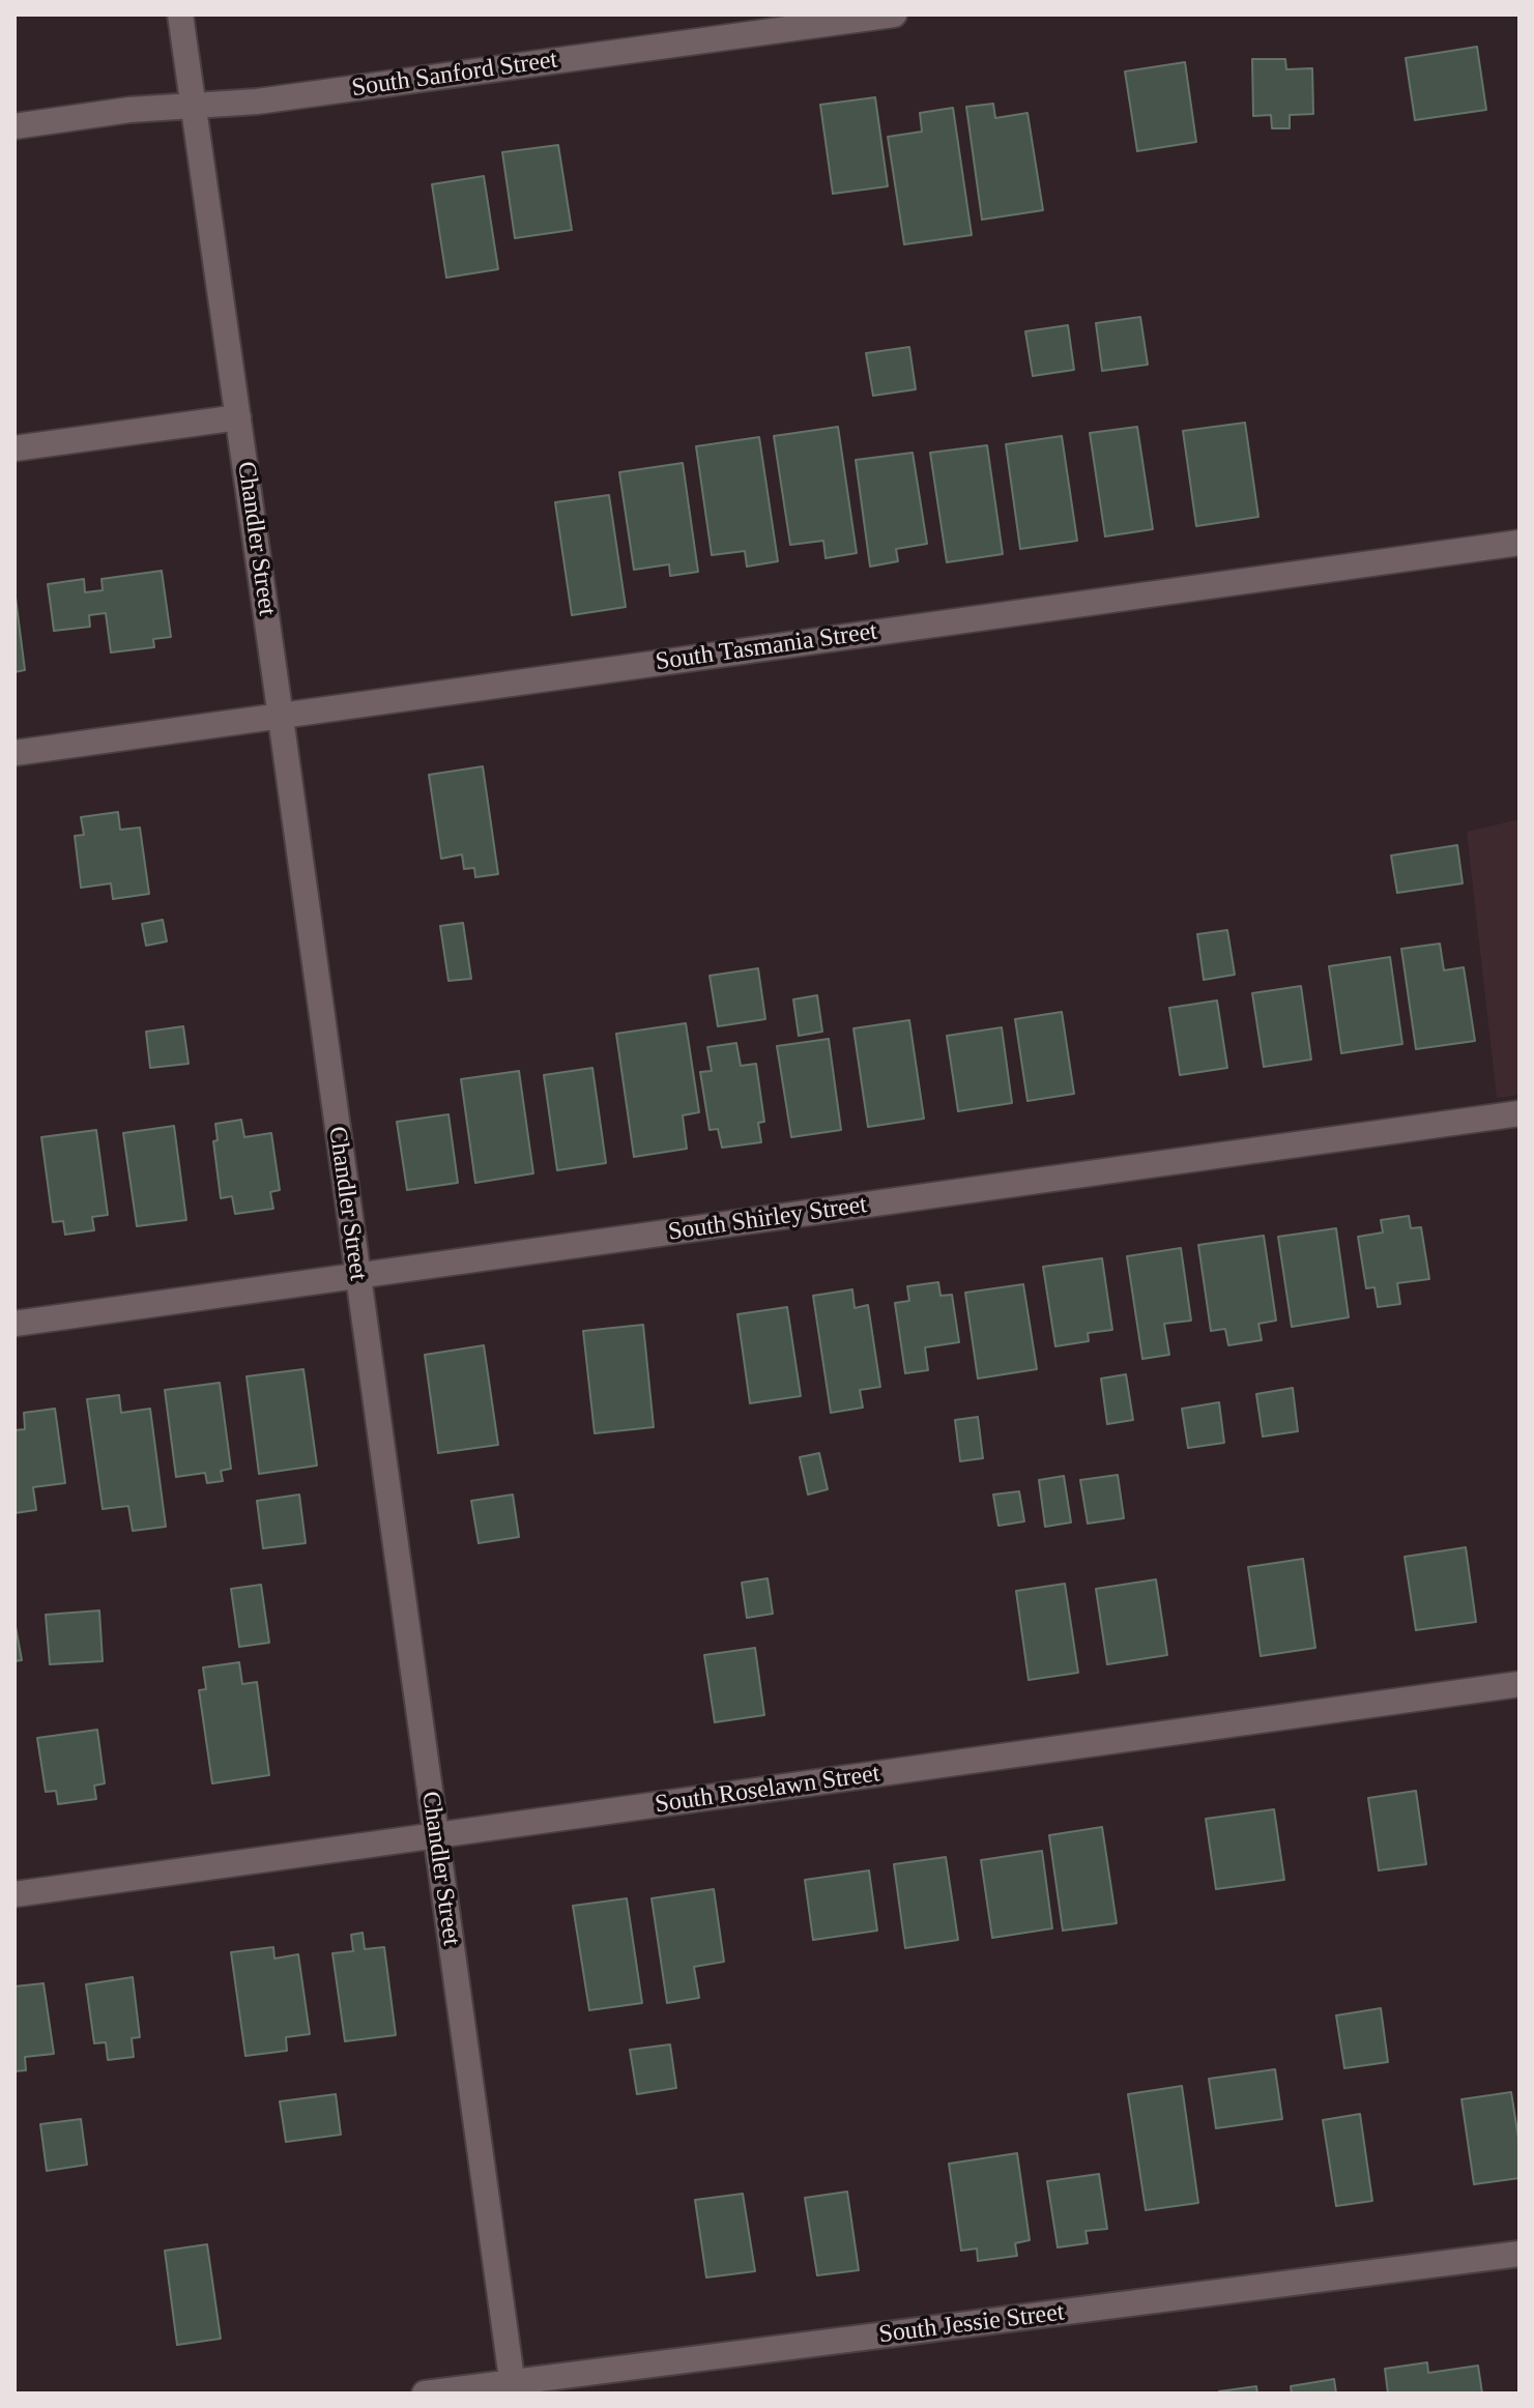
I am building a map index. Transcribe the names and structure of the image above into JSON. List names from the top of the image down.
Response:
{
  "streets": {
    "street": [
      "South Sanford Street",
      "Chandler Street",
      "South Tasmania Street",
      "South Shirley Street",
      "South Roselawn Street",
      "South Jessie Street"
    ]
  },
  "crossings": [
    ["South Sanford Street", "Chandler Street"],
    ["Chandler Street", "South Tasmania Street"],
    ["Chandler Street", "South Shirley Street"],
    ["Chandler Street", "South Roselawn Street"],
    ["Chandler Street", "South Jessie Street"]
  ]
}
